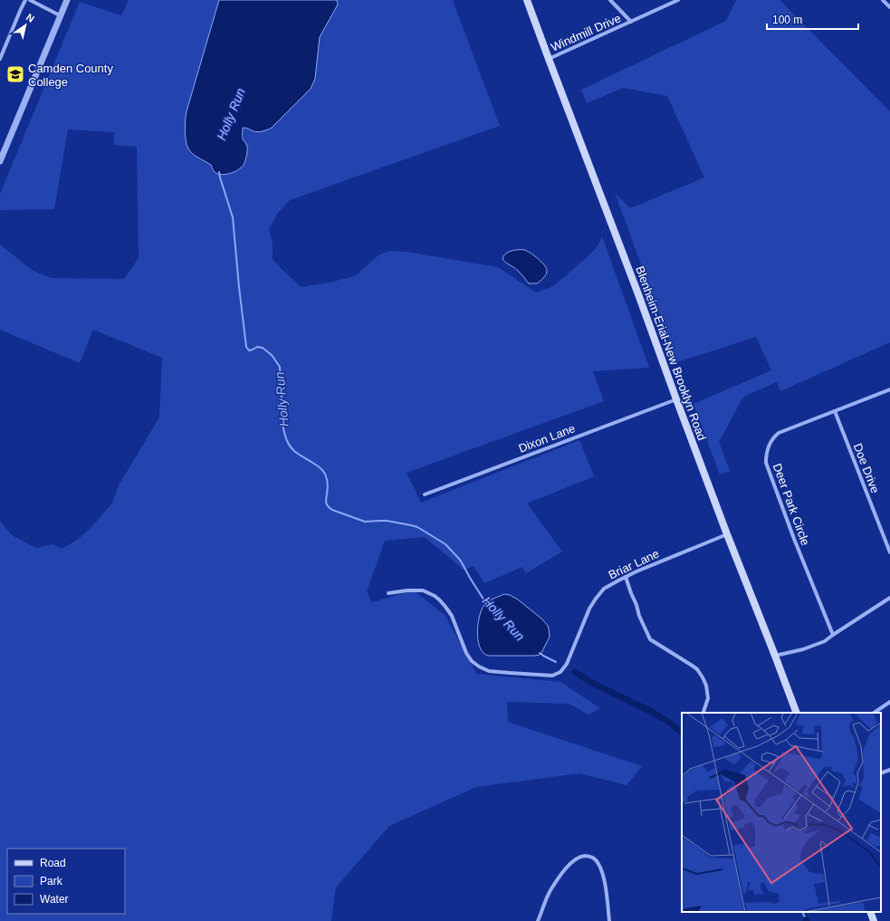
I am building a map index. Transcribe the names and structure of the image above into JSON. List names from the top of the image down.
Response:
{
  "streets": {
    "main road": ["Blenheim-Erial-New Brooklyn Road"],
    "street": [
      "Windmill Drive",
      "Dixon Lane",
      "Doe Drive",
      "Deer Park Circle",
      "Briar Lane"
    ]
  },
  "crossings": [
    ["Windmill Drive", "Blenheim-Erial-New Brooklyn Road"],
    ["Blenheim-Erial-New Brooklyn Road", "Dixon Lane"],
    ["Blenheim-Erial-New Brooklyn Road", "Briar Lane"],
    ["Doe Drive", "Deer Park Circle"]
  ],
  "water": ["Holly Run"],
  "places": {
    "school or university": ["Camden County College"]
  },
  "legend": ["Road", "Park", "Water"],
  "scale_bar": "100 m",
  "north": "top right"
}
